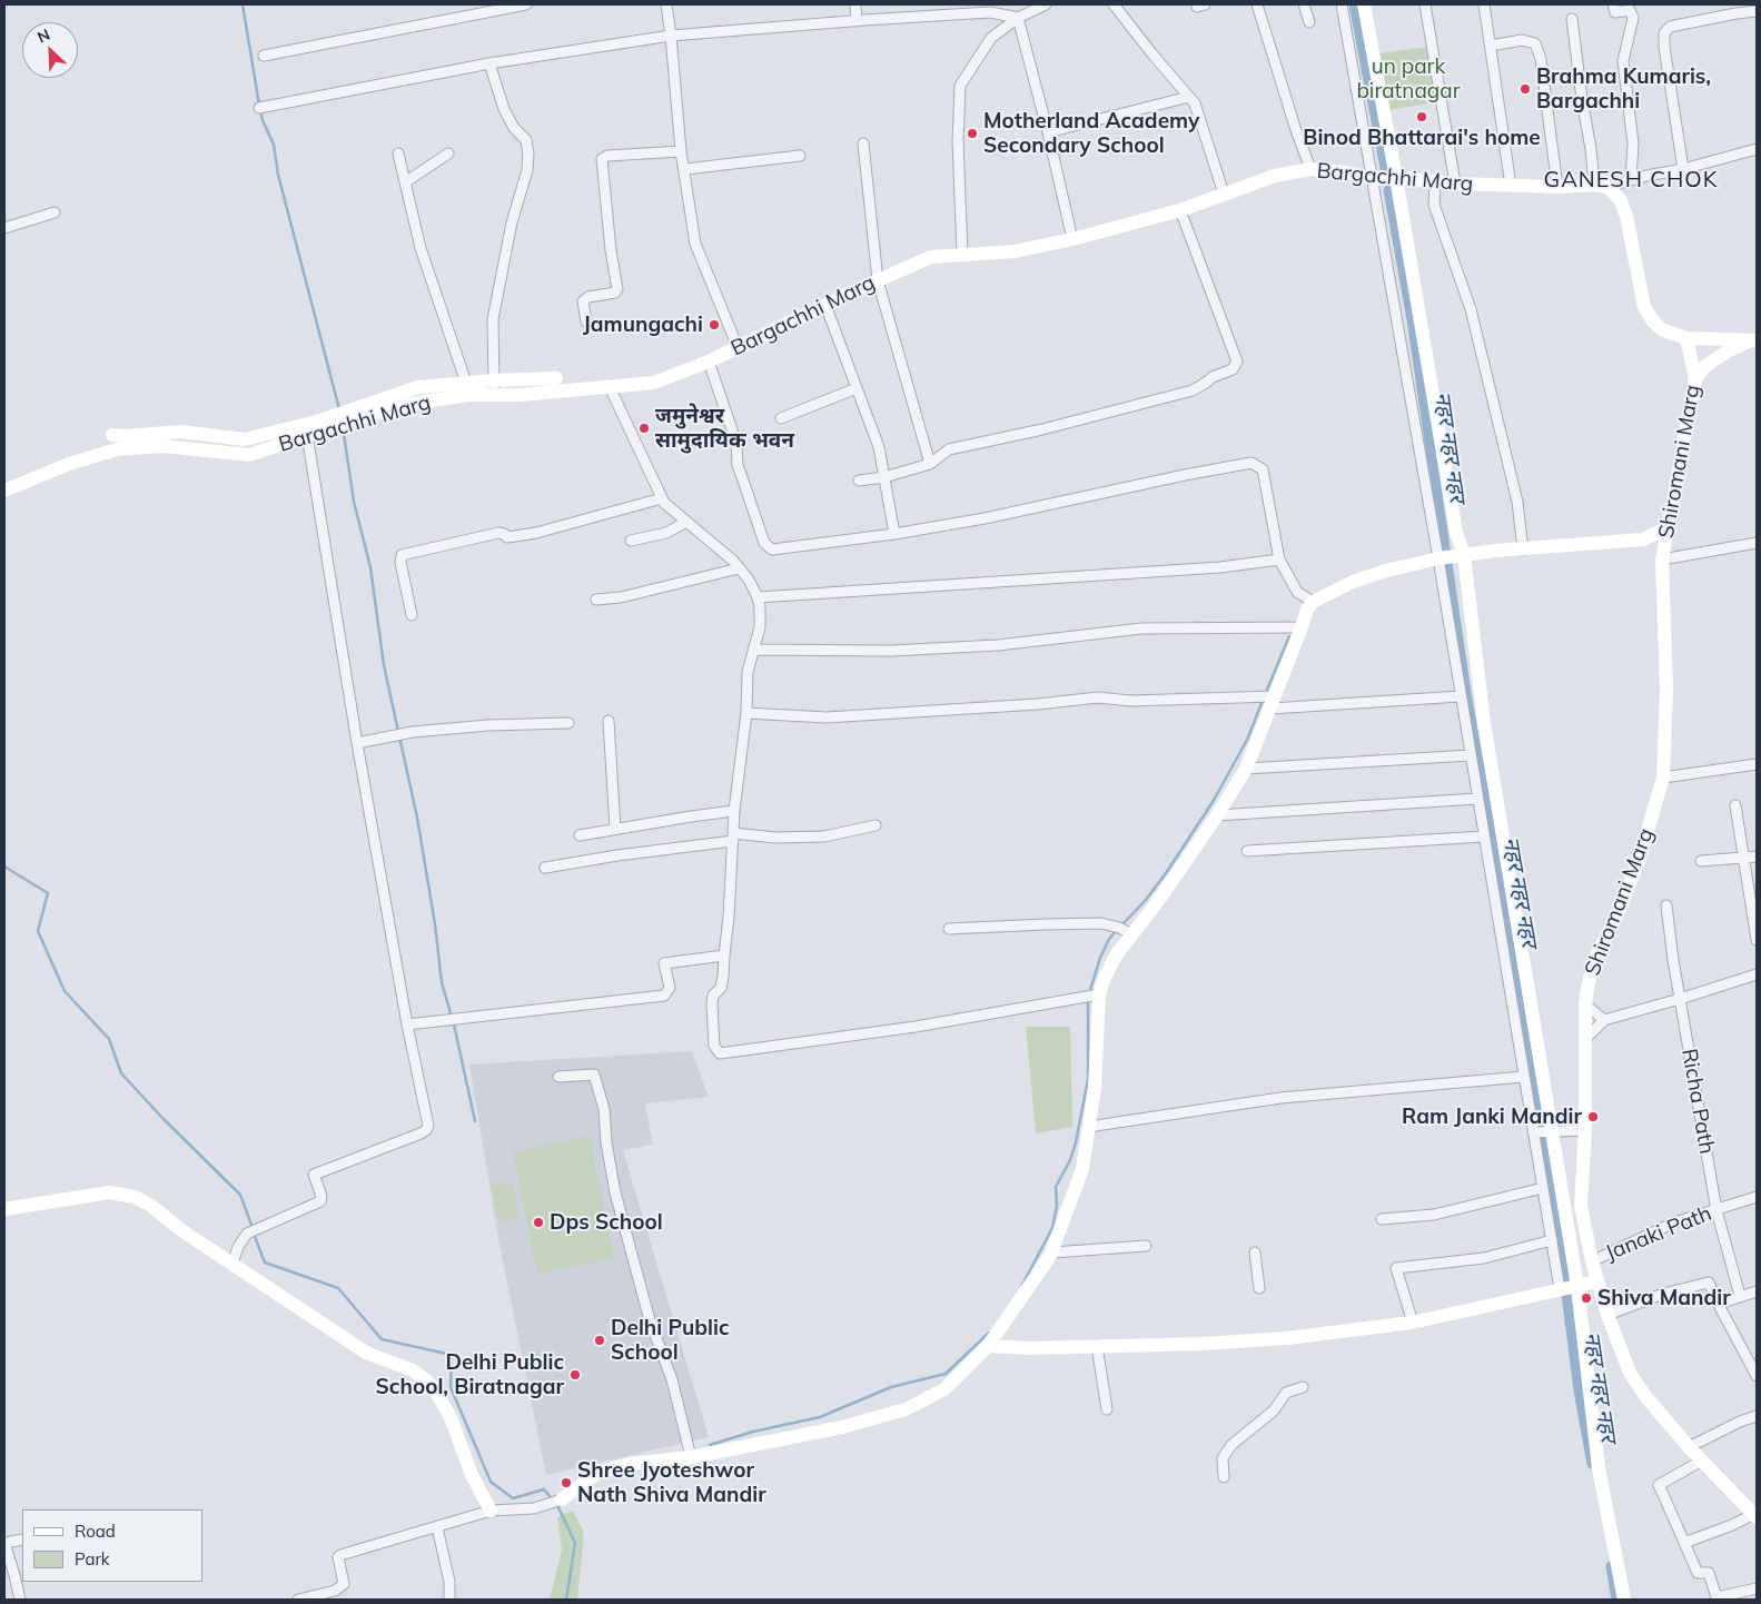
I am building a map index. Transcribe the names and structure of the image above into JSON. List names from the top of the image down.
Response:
{
  "streets": {
    "street": [
      "Bargachhi Marg",
      "Shiromani Marg",
      "Richa Path",
      "Janaki Path"
    ]
  },
  "crossings": [
    ["Shiromani Marg", "Janaki Path"],
    ["Richa Path", "Janaki Path"]
  ],
  "districts": ["GANESH CHOK"],
  "water": ["नहर नहर नहर"],
  "parks": ["un park biratnagar"],
  "places": [
    "Brahma Kumaris, Bargachhi",
    "Binod Bhattarai's home",
    "Motherland Academy Secondary School",
    "Jamungachi",
    "जमुनेश्वर सामुदायिक भवन",
    "Ram Janki Mandir",
    "Dps School",
    "Shiva Mandir",
    "Delhi Public School",
    "Delhi Public School, Biratnagar",
    "Shree Jyoteshwor Nath Shiva Mandir"
  ],
  "legend": ["Road", "Park"],
  "north": "top left"
}
